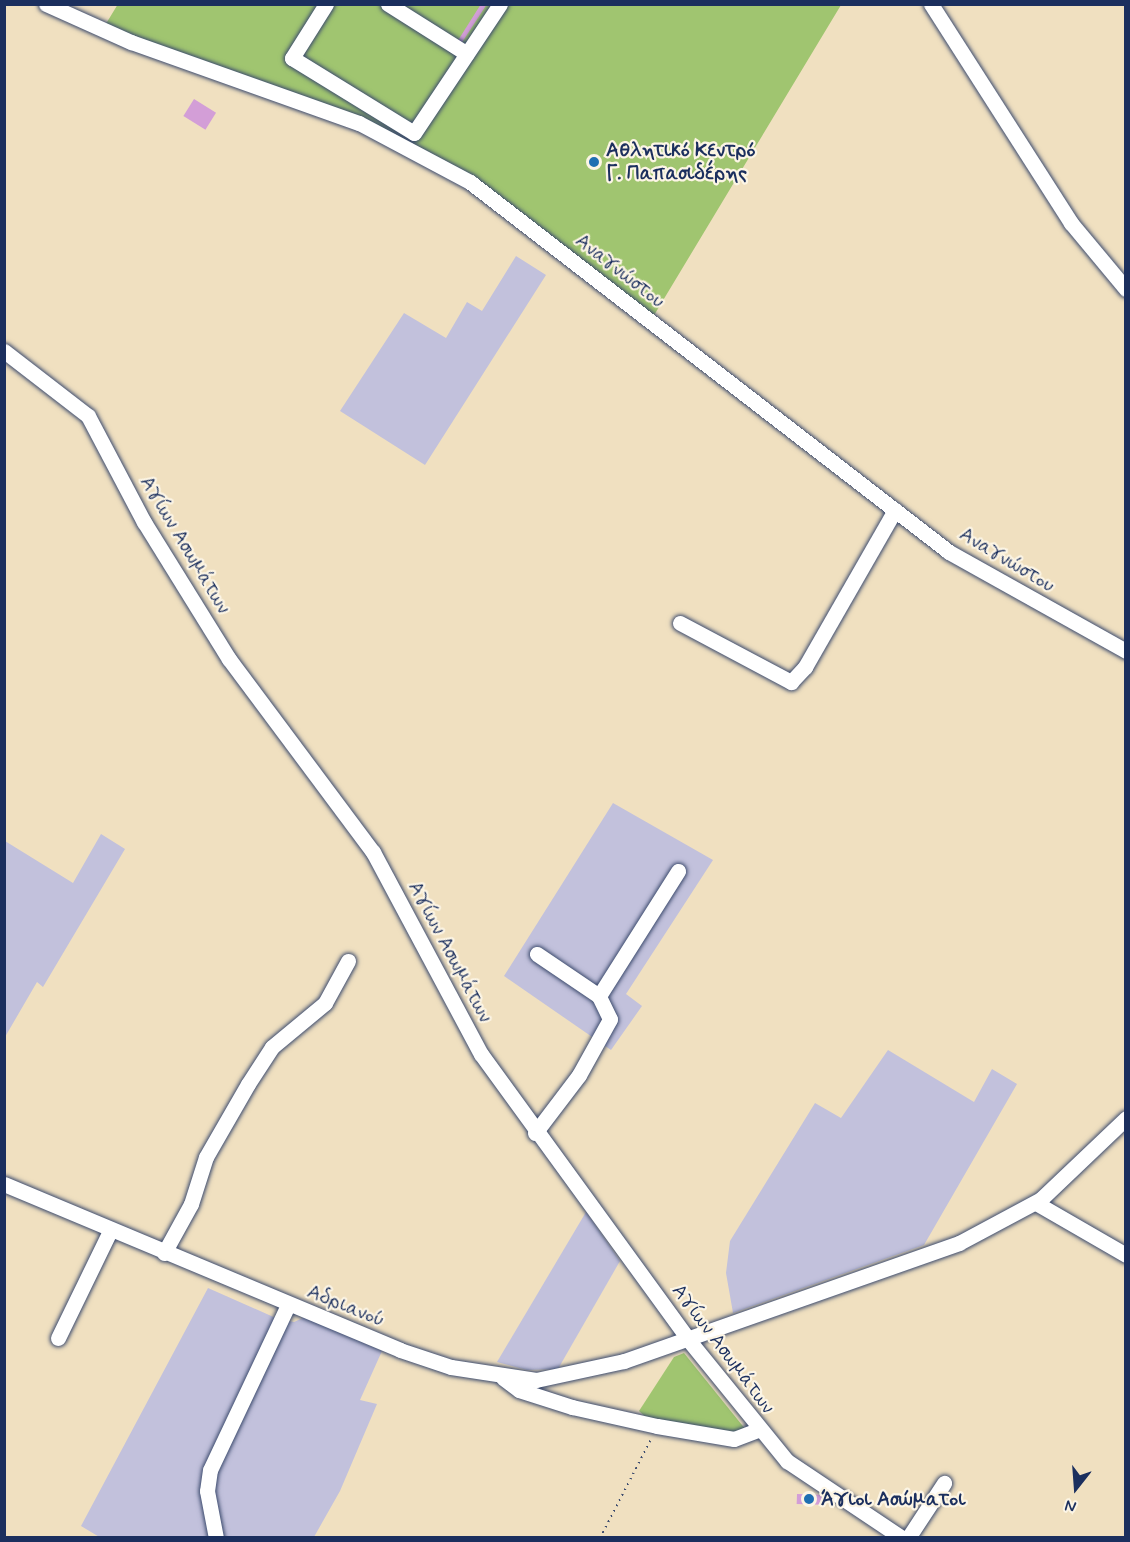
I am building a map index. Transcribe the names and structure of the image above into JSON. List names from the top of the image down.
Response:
{
  "streets": {
    "street": ["Αναγνώστου", "Αγίων Ασωμάτων", "Αδριανού"]
  },
  "crossings": [
    ["Αγίων Ασωμάτων", "Αδριανού"]
  ],
  "places": ["Αθλητικό Κεντρό Γ. Παπασιδέρης", "Άγιοι Ασώματοι"],
  "north": "bottom"
}
